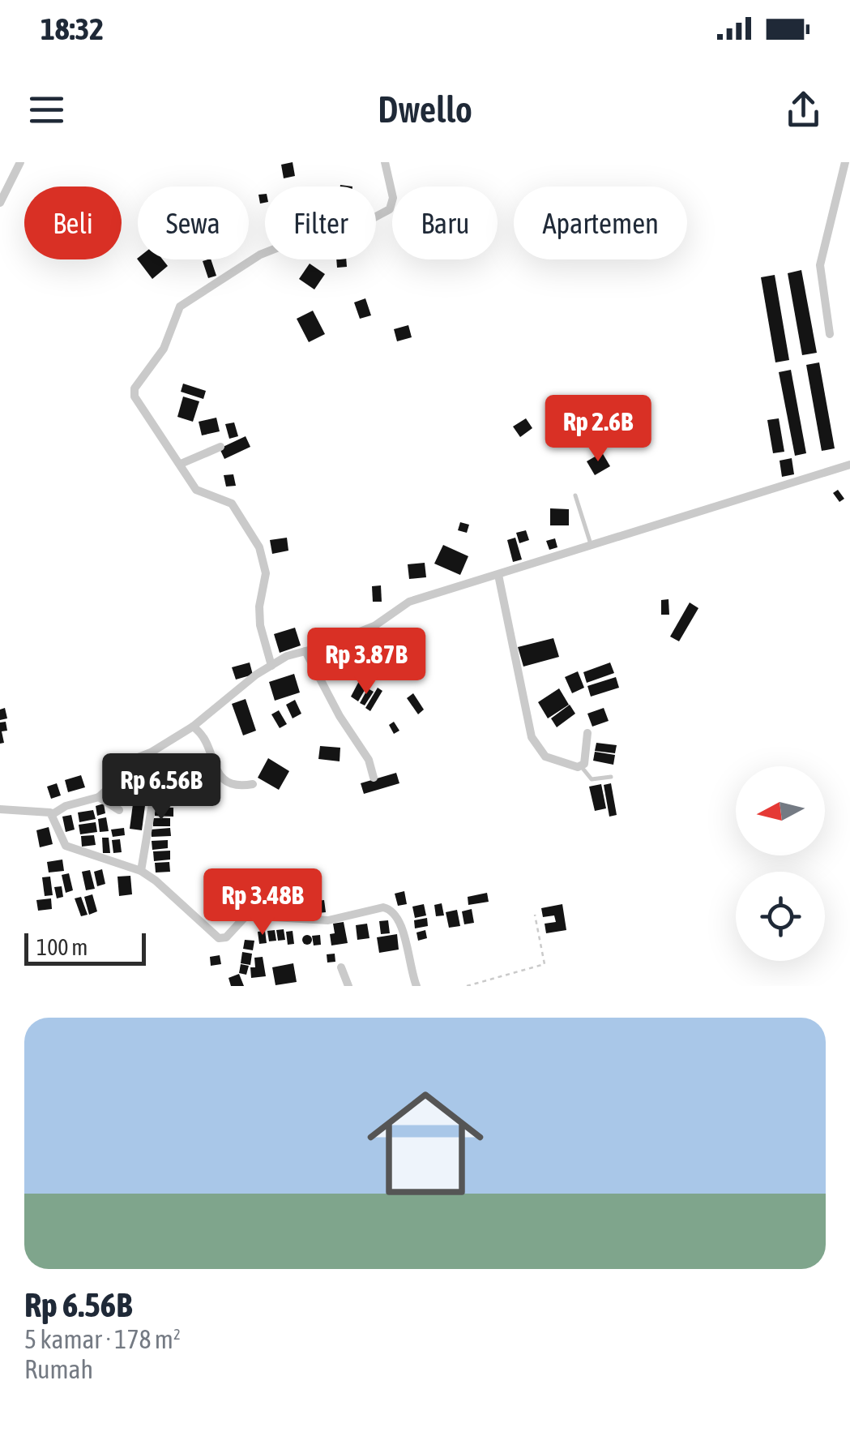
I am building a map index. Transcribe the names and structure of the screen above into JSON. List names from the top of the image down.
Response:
{
  "scale_bar": "100 m",
  "north": "left",
  "page": {
    "status": "18:32",
    "header": "Dwello",
    "chip": [
      "Beli",
      "Sewa",
      "Filter",
      "Baru",
      "Apartemen"
    ],
    "price": [
      "Rp 2.6B",
      "Rp 3.87B",
      "Rp 6.56B",
      "Rp 3.48B"
    ],
    "scale": "100 m",
    "list": [
      {
        "name": "Rp 6.56B",
        "note": "5 kamar · 178 m² · Rumah"
      }
    ]
  }
}
